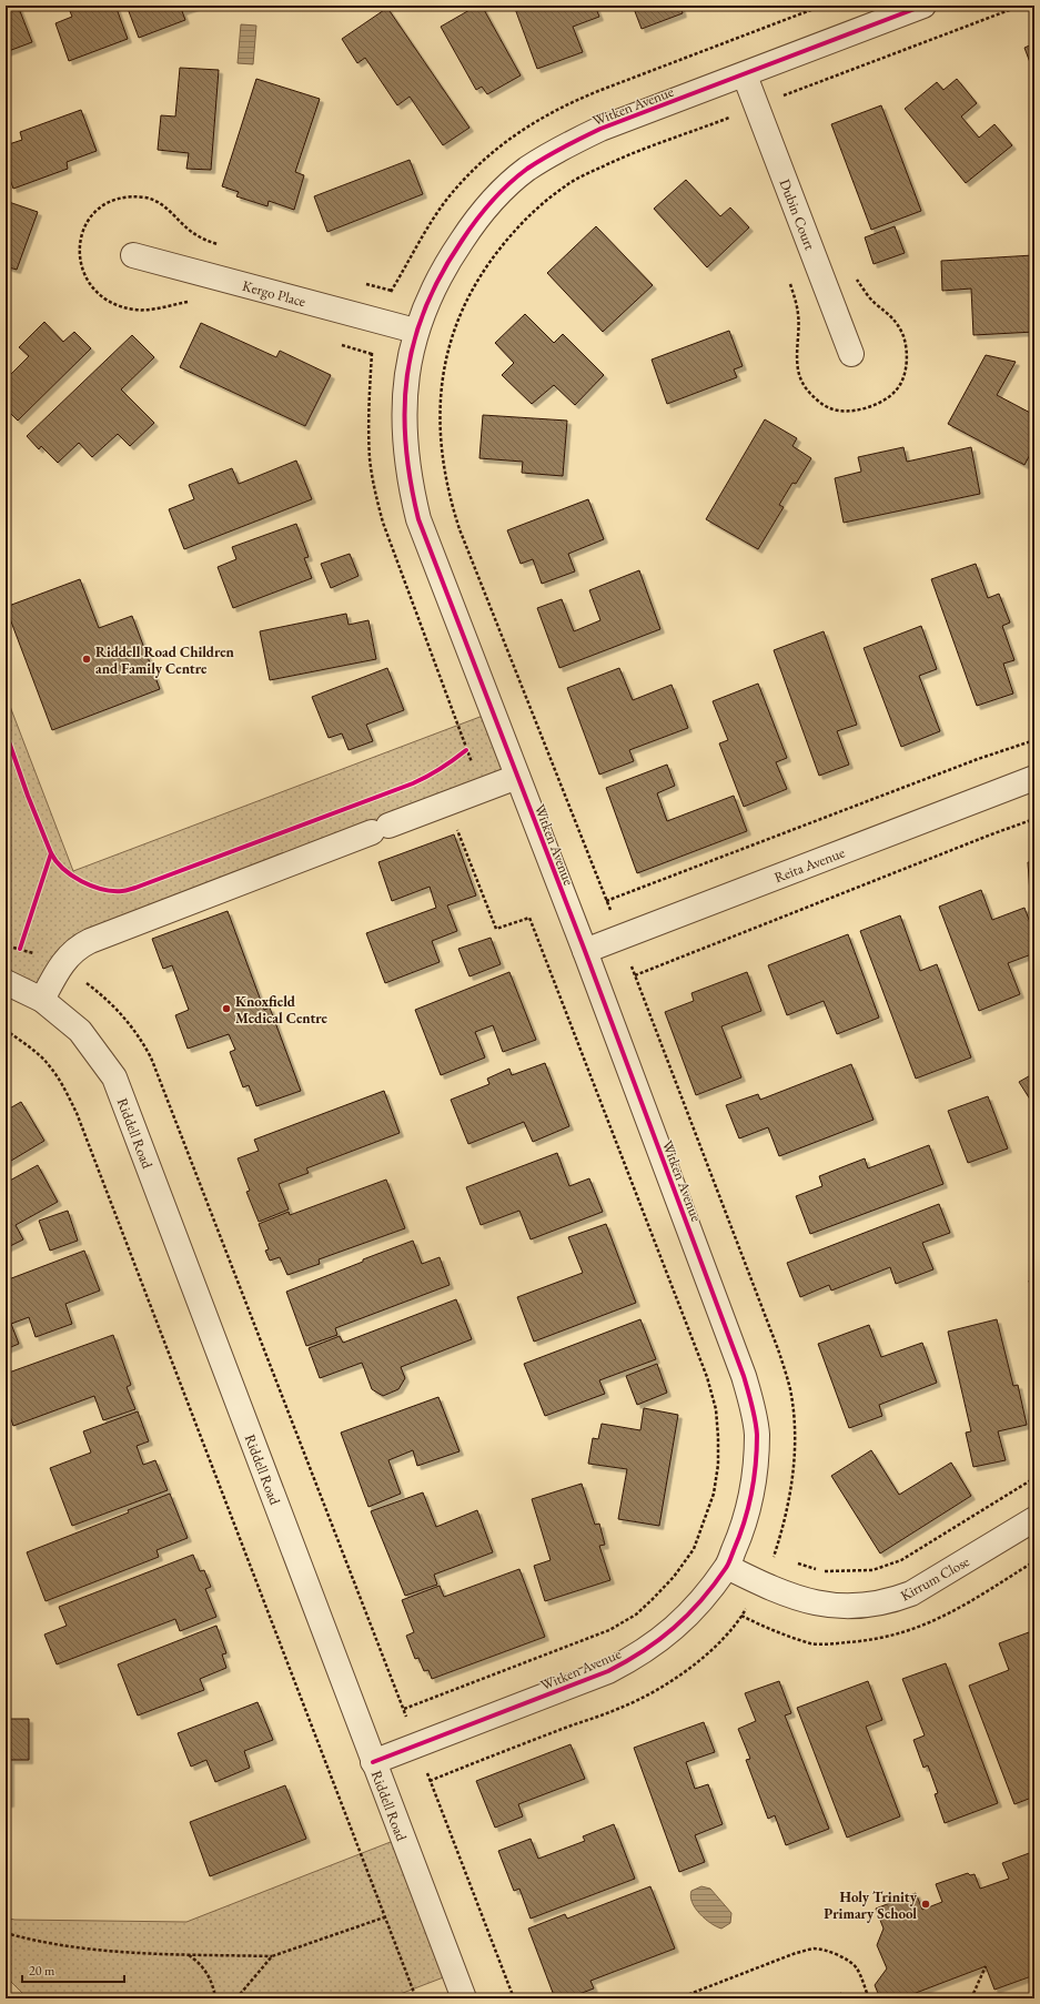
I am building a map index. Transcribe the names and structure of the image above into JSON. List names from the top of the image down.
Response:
{
  "streets": {
    "street": [
      "Witken Avenue",
      "Dubin Court",
      "Kergo Place",
      "Reita Avenue",
      "Riddell Road",
      "Kirrum Close"
    ]
  },
  "crossings": [
    ["Witken Avenue", "Dubin Court"],
    ["Witken Avenue", "Kergo Place"],
    ["Witken Avenue", "Reita Avenue"],
    ["Witken Avenue", "Riddell Road"],
    ["Witken Avenue", "Kirrum Close"]
  ],
  "places": ["Riddell Road Children and Family Centre", "Knoxfield Medical Centre", "Holy Trinity Primary School"],
  "scale_bar": "20 m"
}
